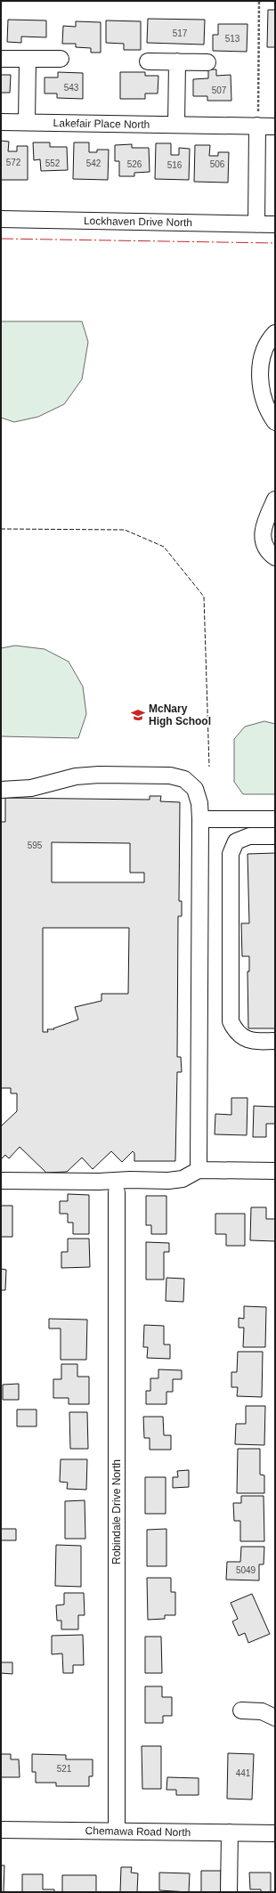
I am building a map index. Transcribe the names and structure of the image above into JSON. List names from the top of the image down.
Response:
{
  "streets": {
    "street": [
      "Lakefair Place North",
      "Lockhaven Drive North",
      "Robindale Drive North",
      "Chemawa Road North"
    ]
  },
  "crossings": [
    ["Robindale Drive North", "Chemawa Road North"]
  ],
  "places": {
    "school or university": ["McNary High School"]
  },
  "house_numbers": [
    "517",
    "513",
    "543",
    "507",
    "572",
    "552",
    "542",
    "526",
    "506",
    "516",
    "595",
    "5049",
    "521",
    "441"
  ]
}
